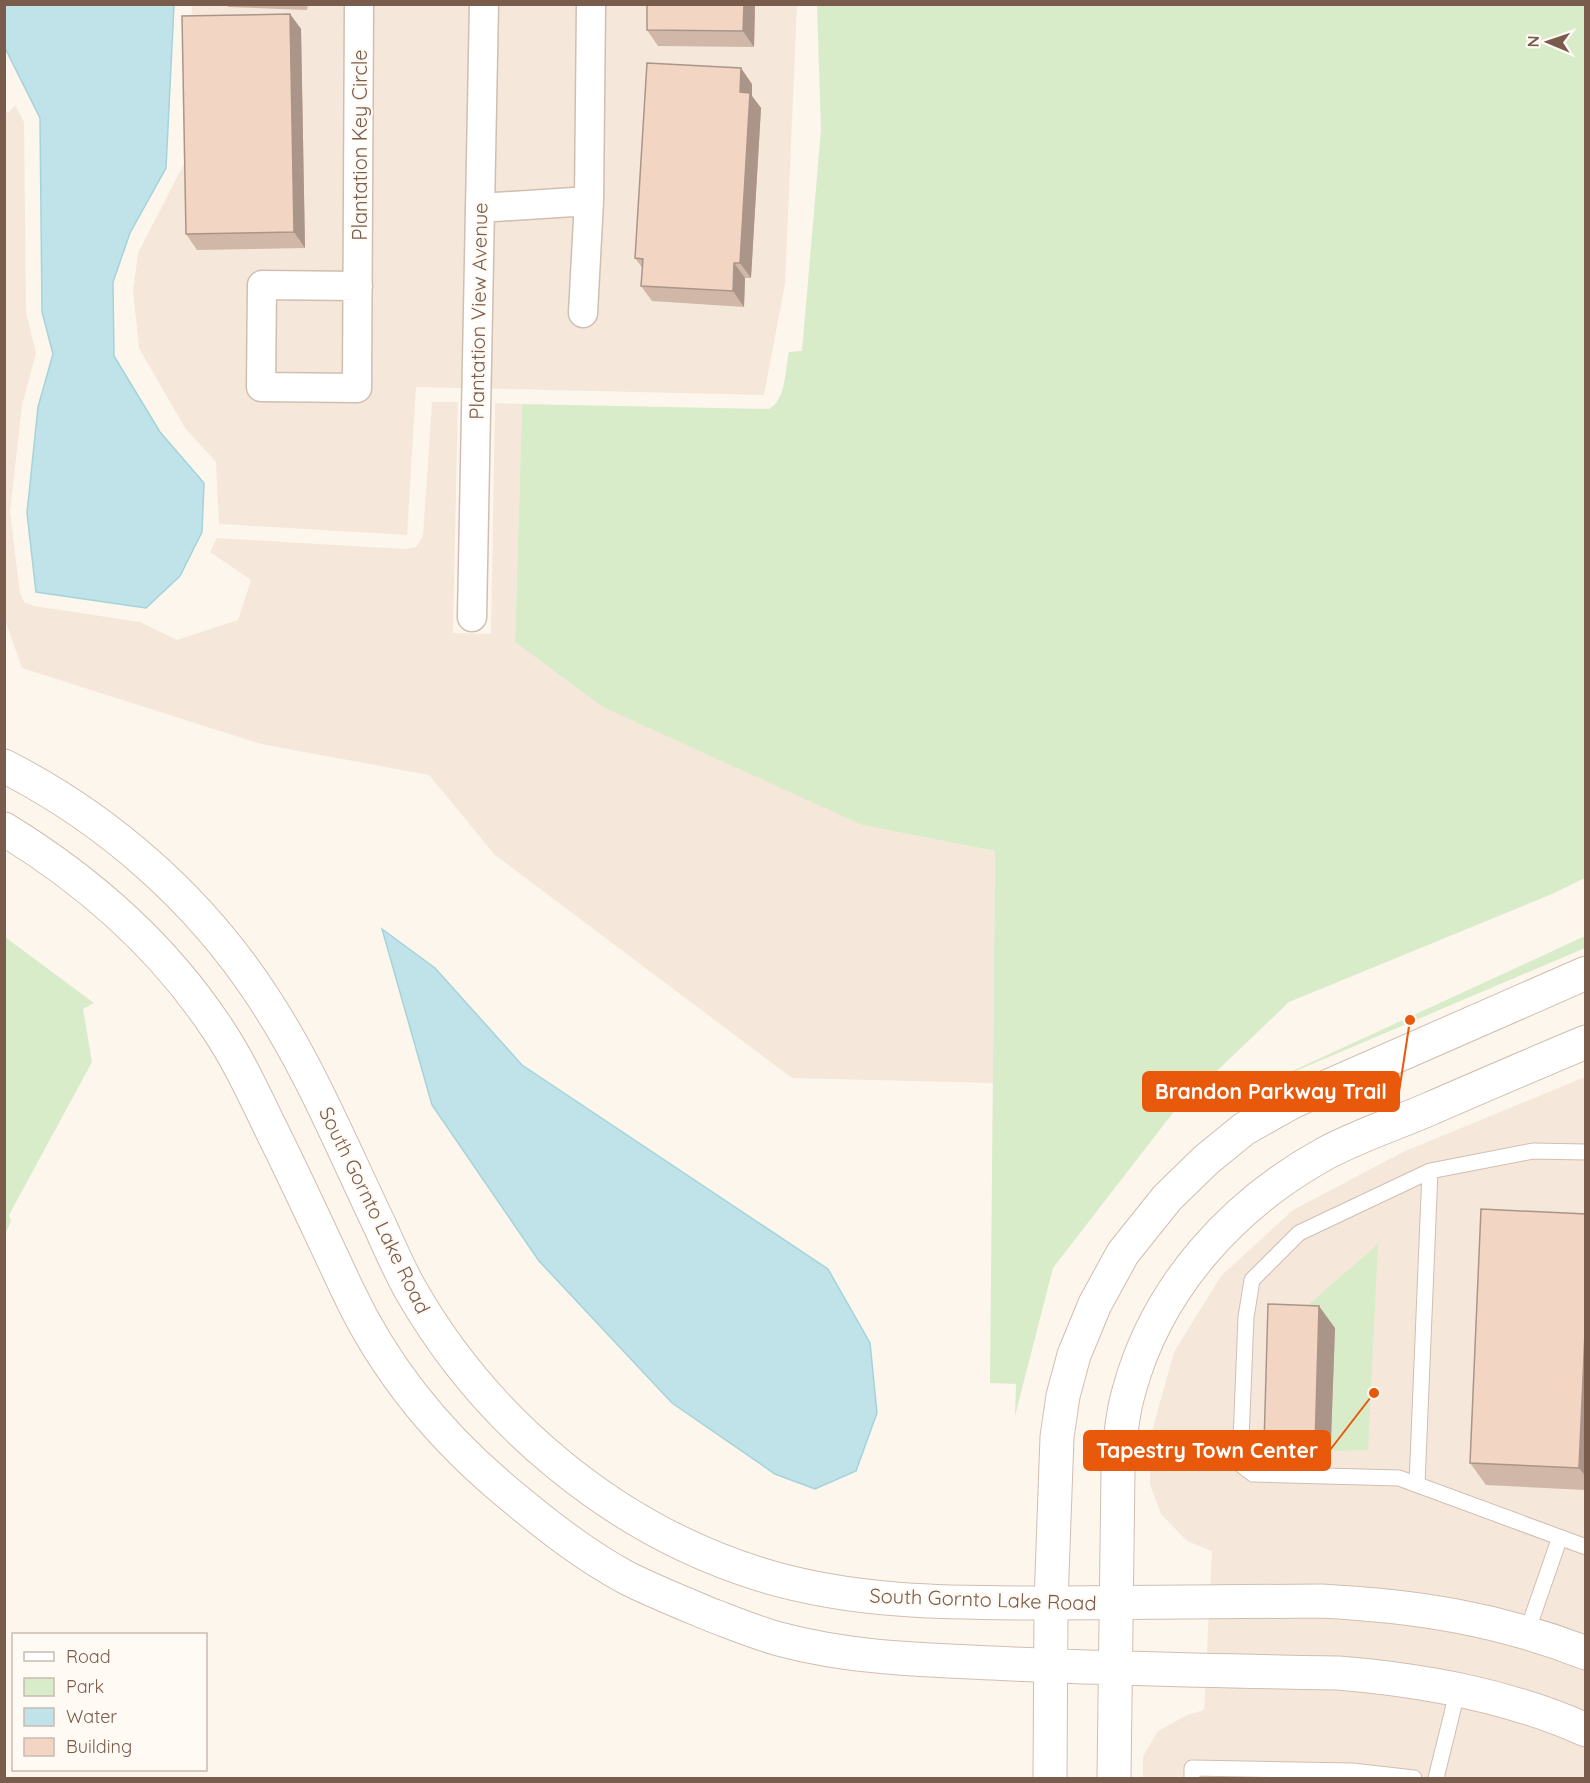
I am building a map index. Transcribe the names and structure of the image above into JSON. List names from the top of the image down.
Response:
{
  "streets": {
    "street": ["Plantation Key Circle", "Plantation View Avenue", "South Gornto Lake Road"]
  },
  "places": ["Brandon Parkway Trail", "Tapestry Town Center"],
  "legend": [
    "Road",
    "Park",
    "Water",
    "Building"
  ],
  "north": "left"
}
